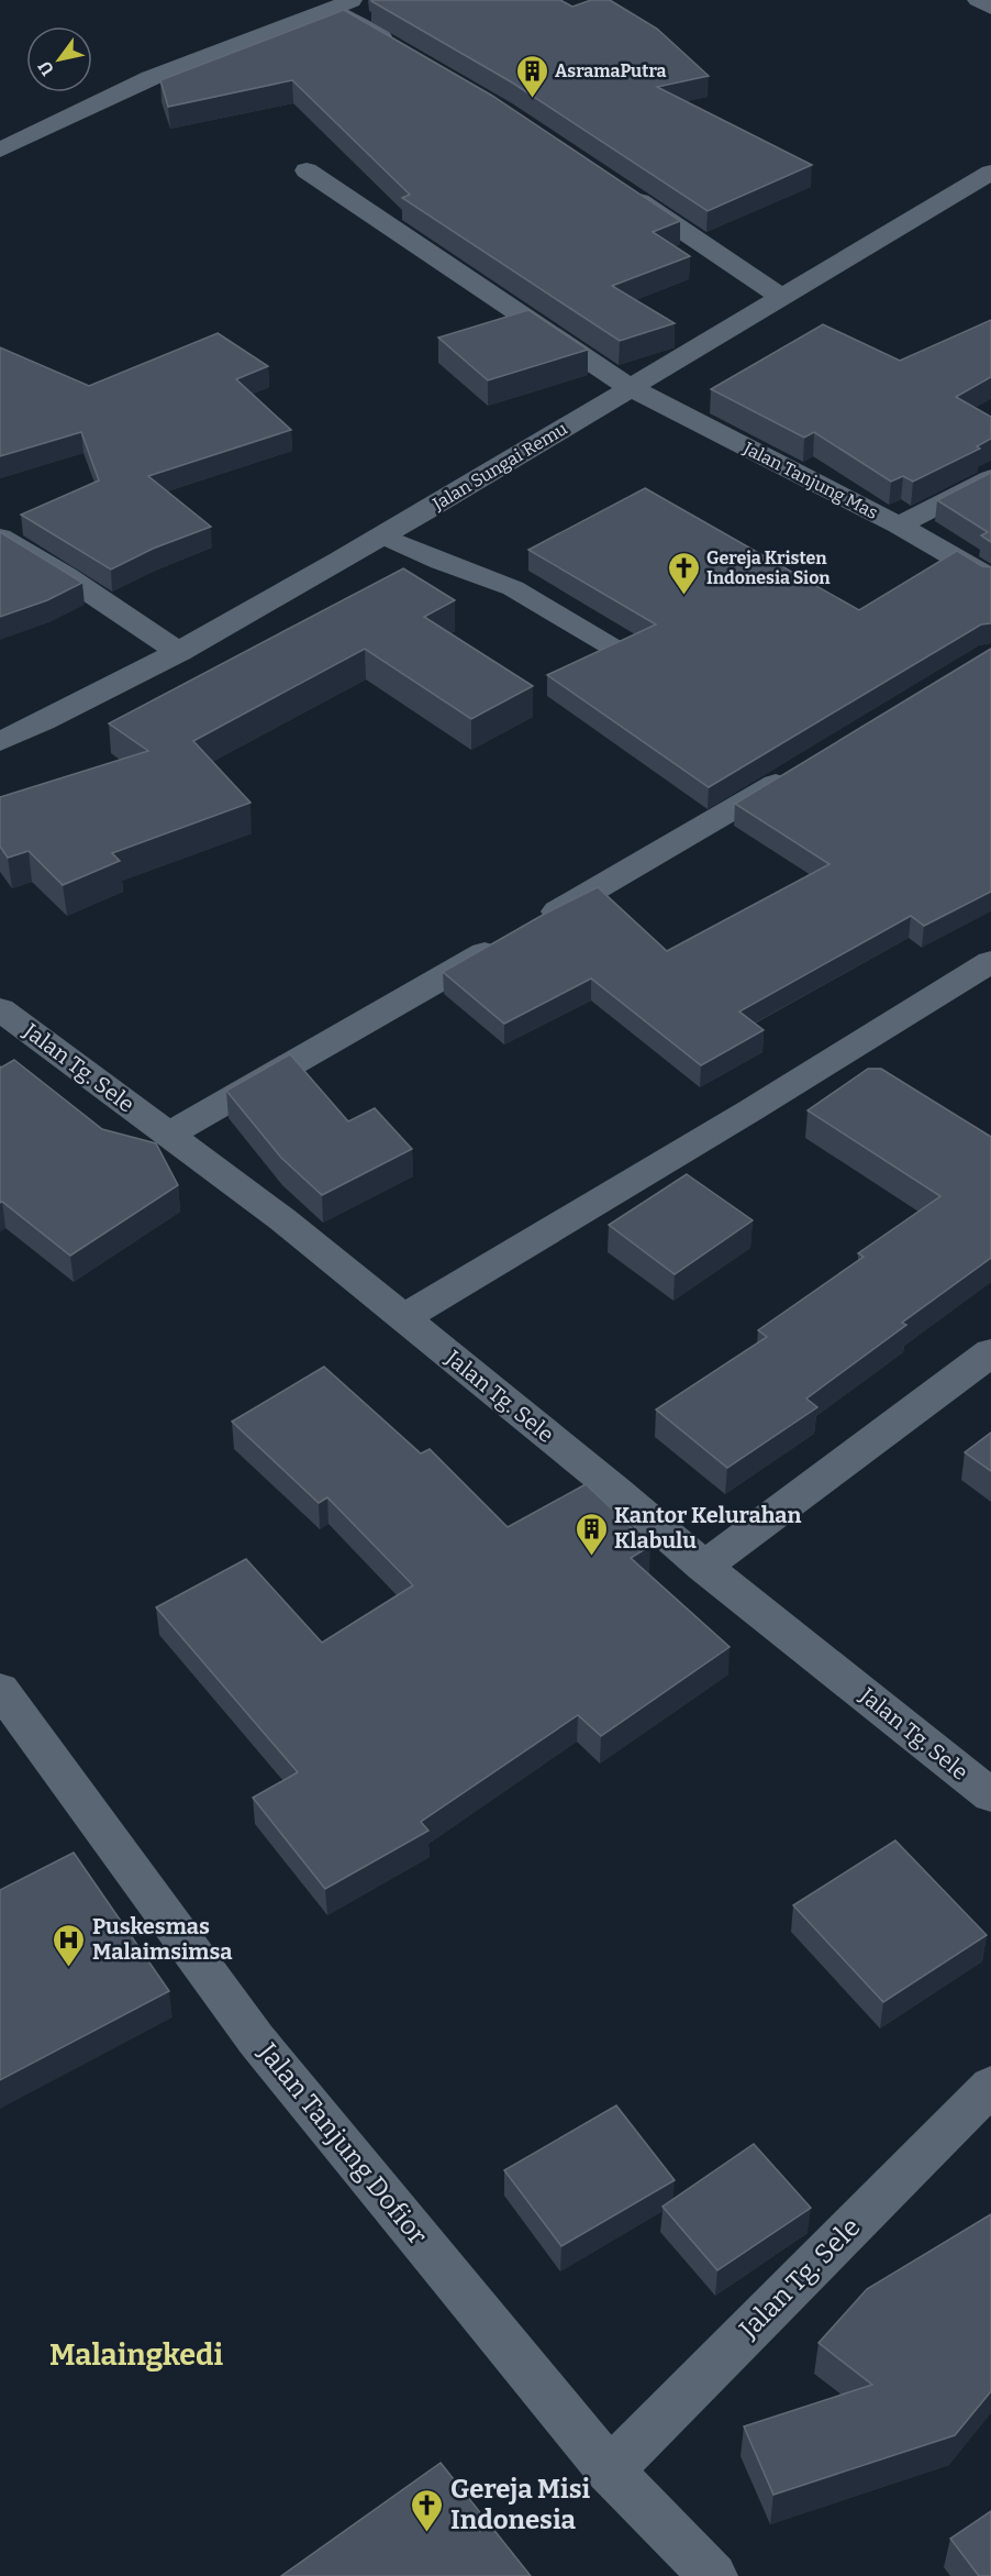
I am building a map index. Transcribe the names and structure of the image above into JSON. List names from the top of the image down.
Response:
{
  "streets": {
    "street": [
      "Jalan Sungai Remu",
      "Jalan Tanjung Mas",
      "Jalan Tg. Sele",
      "Jalan Tanjung Dofior"
    ]
  },
  "crossings": [
    ["Jalan Sungai Remu", "Jalan Tanjung Mas"],
    ["Jalan Tg. Sele", "Jalan Tanjung Dofior"]
  ],
  "districts": ["Malaingkedi"],
  "places": {
    "building": ["AsramaPutra", "Kantor Kelurahan Klabulu"],
    "church": ["Gereja Kristen Indonesia Sion", "Gereja Misi Indonesia"],
    "hospital": ["Puskesmas Malaimsimsa"]
  },
  "north": "bottom left"
}
